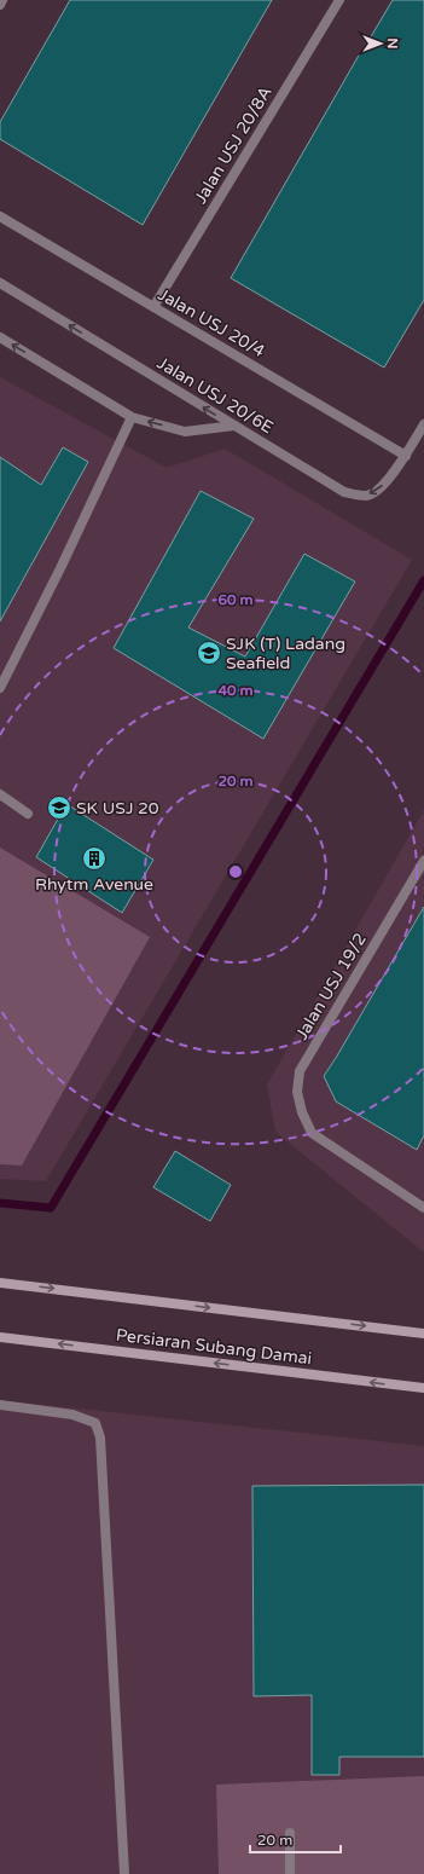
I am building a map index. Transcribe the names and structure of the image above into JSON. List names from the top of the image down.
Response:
{
  "streets": {
    "street": [
      "Jalan USJ 20/8A",
      "Jalan USJ 20/4",
      "Jalan USJ 20/6E",
      "Jalan USJ 19/2",
      "Persiaran Subang Damai"
    ]
  },
  "crossings": [
    ["Jalan USJ 20/8A", "Jalan USJ 20/4"],
    ["Jalan USJ 20/4", "Jalan USJ 20/6E"]
  ],
  "places": {
    "school or university": ["SJK (T) Ladang Seafield", "SK USJ 20"],
    "building": ["Rhytm Avenue"]
  },
  "scale_bar": "20 m",
  "north": "right",
  "rings": ["60 m", "40 m", "20 m"]
}
